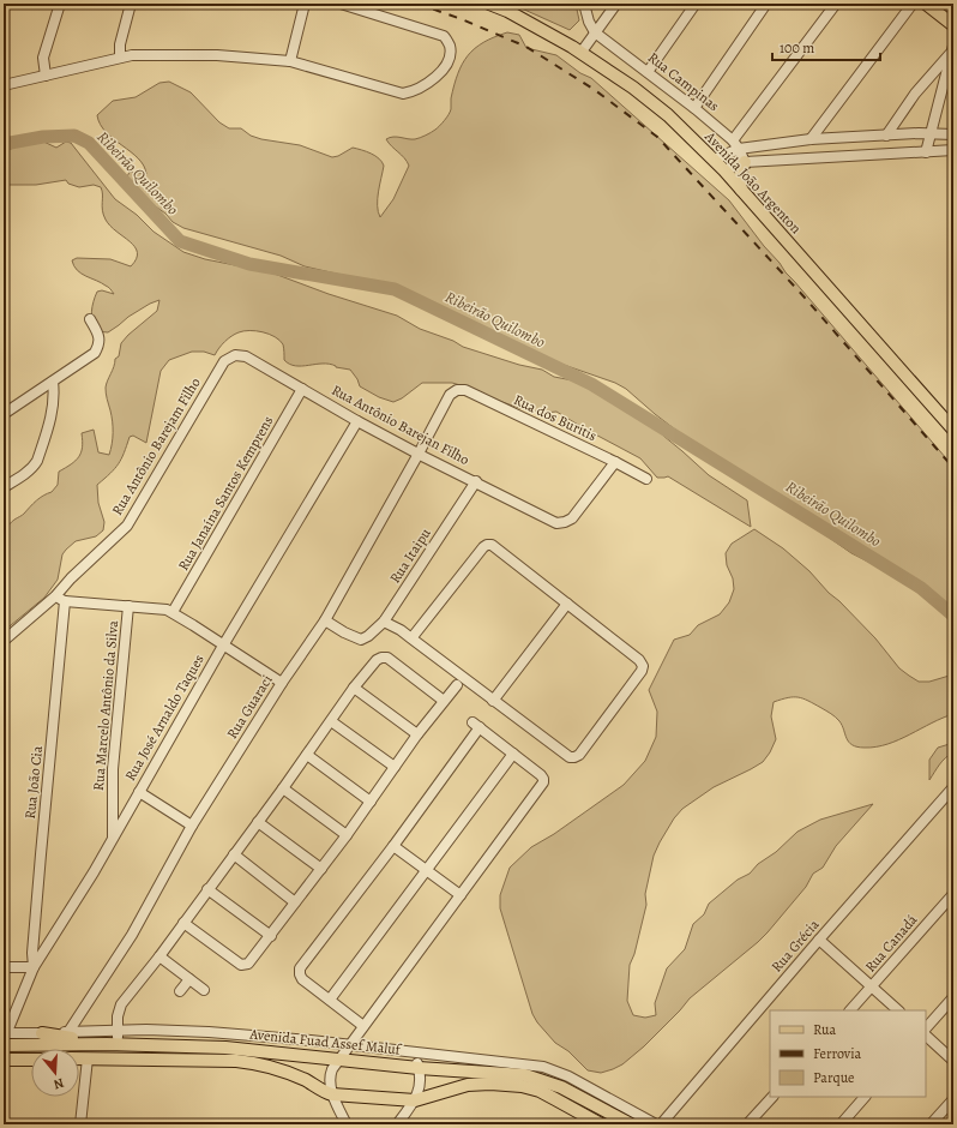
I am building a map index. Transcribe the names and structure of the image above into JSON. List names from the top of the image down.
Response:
{
  "streets": {
    "main road": ["Avenida João Argenton", "Avenida Fuad Assef Maluf"],
    "street": [
      "Rua Campinas",
      "Rua dos Buritis",
      "Rua Antônio Barejan Filho",
      "Rua Antônio Barejam Filho",
      "Rua Janaína Santos Kemprens",
      "Rua Itaipu",
      "Rua Marcelo Antônio da Silva",
      "Rua Guaraci",
      "Rua José Arnaldo Taques",
      "Rua João Cia",
      "Rua Canadá",
      "Rua Grécia"
    ]
  },
  "crossings": [
    ["Rua dos Buritis", "Rua Antônio Barejan Filho"],
    ["Rua dos Buritis", "Rua Guaraci"],
    ["Rua Antônio Barejan Filho", "Rua Antônio Barejam Filho"],
    ["Rua Antônio Barejan Filho", "Rua Janaína Santos Kemprens"],
    ["Rua Antônio Barejan Filho", "Rua Itaipu"],
    ["Rua Antônio Barejan Filho", "Rua Guaraci"],
    ["Rua Antônio Barejan Filho", "Rua José Arnaldo Taques"],
    ["Rua Itaipu", "Rua Guaraci"],
    ["Rua Marcelo Antônio da Silva", "Rua José Arnaldo Taques"],
    ["Rua José Arnaldo Taques", "Rua João Cia"],
    ["Rua José Arnaldo Taques", "Avenida Fuad Assef Maluf"]
  ],
  "water": ["Ribeirão Quilombo"],
  "legend": ["Rua", "Ferrovia", "Parque"],
  "scale_bar": "100 m",
  "north": "bottom"
}
